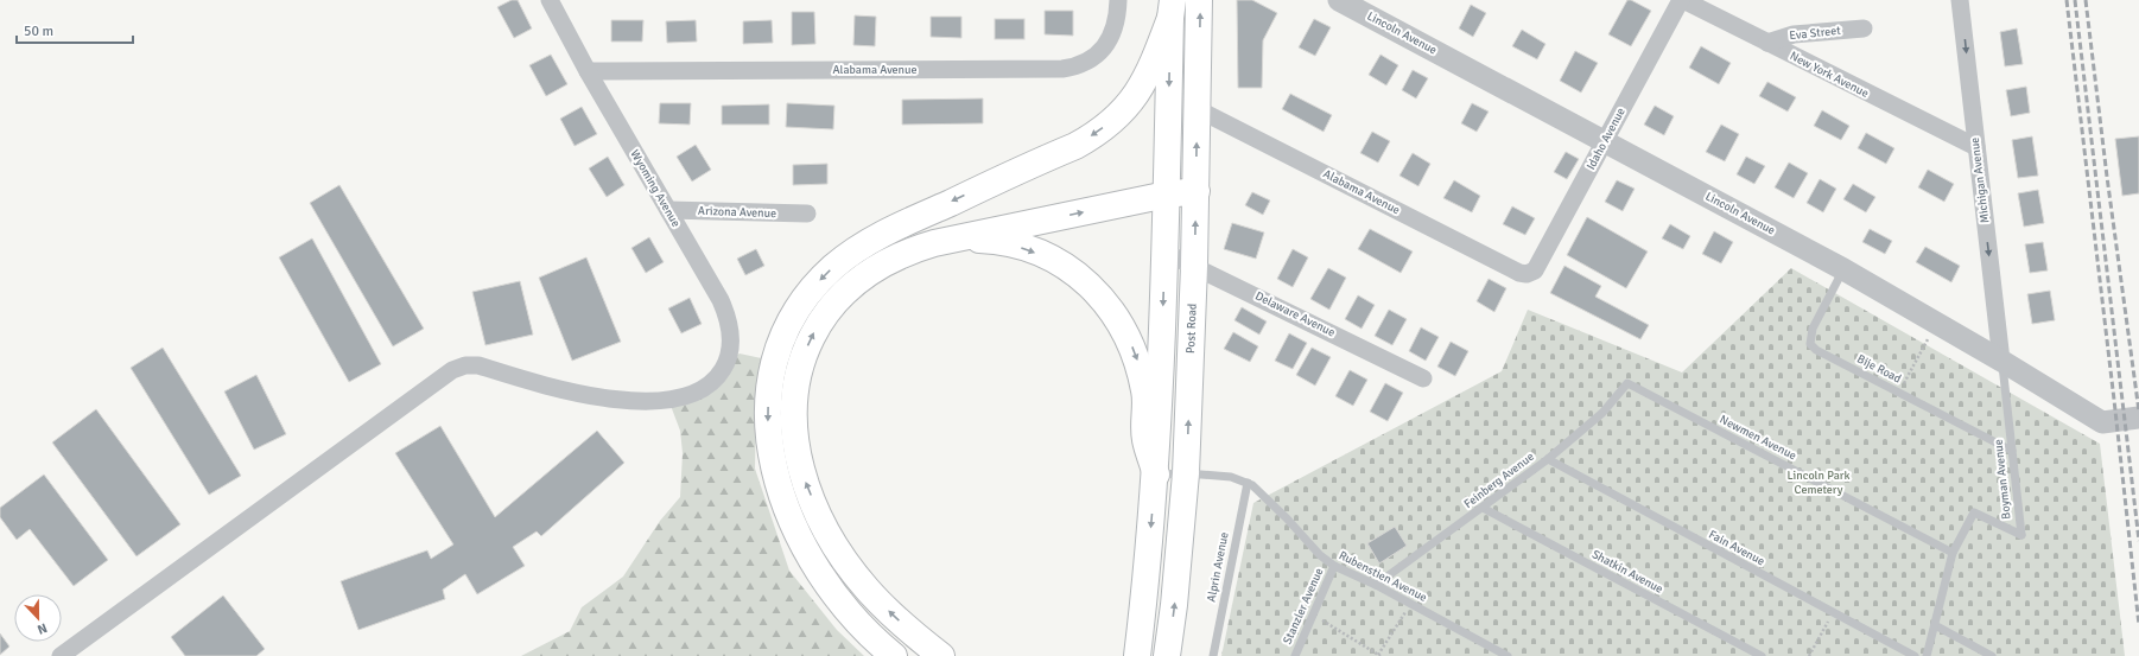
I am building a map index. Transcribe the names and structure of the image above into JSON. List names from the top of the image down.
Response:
{
  "streets": {
    "main road": ["Post Road"],
    "street": [
      "Lincoln Avenue",
      "Eva Street",
      "Alabama Avenue",
      "New York Avenue",
      "Idaho Avenue",
      "Michigan Avenue",
      "Wyoming Avenue",
      "Arizona Avenue",
      "Delaware Avenue"
    ],
    "lane": [
      "Bije Road",
      "Newmen Avenue",
      "Boyman Avenue",
      "Feinberg Avenue",
      "Fain Avenue",
      "Alprin Avenue",
      "Shatkin Avenue",
      "Rubenstien Avenue",
      "Stanzler Avenue"
    ]
  },
  "crossings": [
    ["Lincoln Avenue", "Idaho Avenue"],
    ["Lincoln Avenue", "Michigan Avenue"],
    ["Lincoln Avenue", "Bije Road"],
    ["Lincoln Avenue", "Boyman Avenue"],
    ["Eva Street", "New York Avenue"],
    ["Alabama Avenue", "Idaho Avenue"],
    ["Alabama Avenue", "Wyoming Avenue"],
    ["Alabama Avenue", "Post Road"],
    ["New York Avenue", "Idaho Avenue"],
    ["New York Avenue", "Michigan Avenue"],
    ["Michigan Avenue", "Boyman Avenue"],
    ["Wyoming Avenue", "Arizona Avenue"],
    ["Delaware Avenue", "Post Road"],
    ["Post Road", "Rubenstien Avenue"],
    ["Bije Road", "Boyman Avenue"],
    ["Newmen Avenue", "Boyman Avenue"],
    ["Newmen Avenue", "Feinberg Avenue"],
    ["Feinberg Avenue", "Fain Avenue"],
    ["Feinberg Avenue", "Shatkin Avenue"],
    ["Feinberg Avenue", "Rubenstien Avenue"],
    ["Alprin Avenue", "Rubenstien Avenue"],
    ["Rubenstien Avenue", "Stanzler Avenue"]
  ],
  "one_way": ["Michigan Avenue"],
  "parks": ["Lincoln Park Cemetery"],
  "scale_bar": "50 m",
  "north": "bottom"
}
